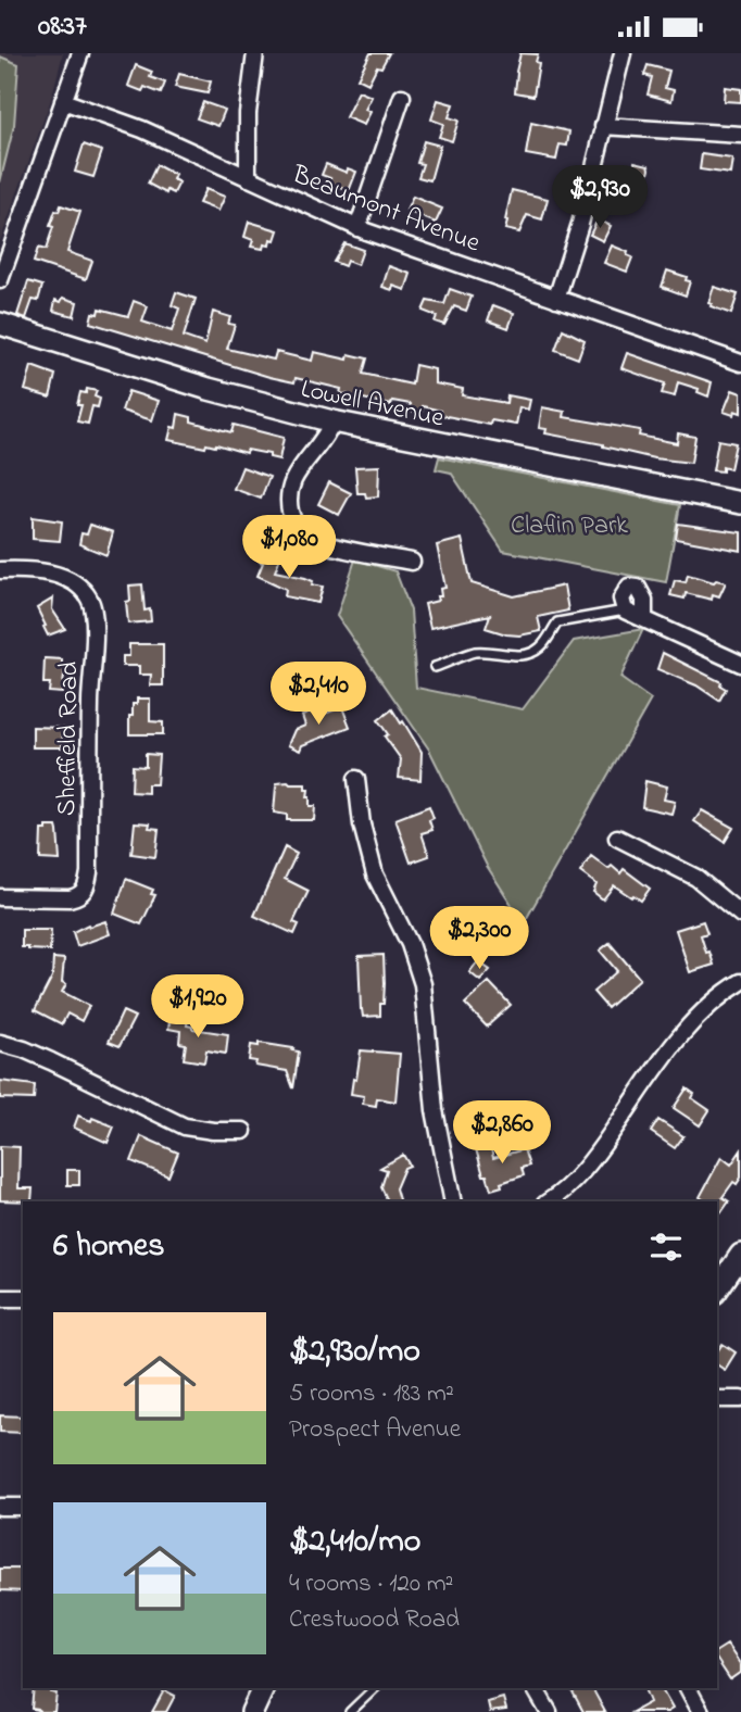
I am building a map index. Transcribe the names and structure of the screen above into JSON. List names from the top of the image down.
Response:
{
  "streets": {
    "street": ["Beaumont Avenue", "Lowell Avenue", "Sheffield Road"]
  },
  "parks": ["Claflin Park"],
  "page": {
    "status": "08:37",
    "price": [
      "$2,930",
      "$1,080",
      "$2,410",
      "$2,300",
      "$1,920",
      "$2,860"
    ],
    "heading": "6 homes",
    "list": [
      {
        "name": "$2,930/mo",
        "note": "5 rooms · 183 m² · Prospect Avenue"
      },
      {
        "name": "$2,410/mo",
        "note": "4 rooms · 120 m² · Crestwood Road"
      }
    ]
  }
}
